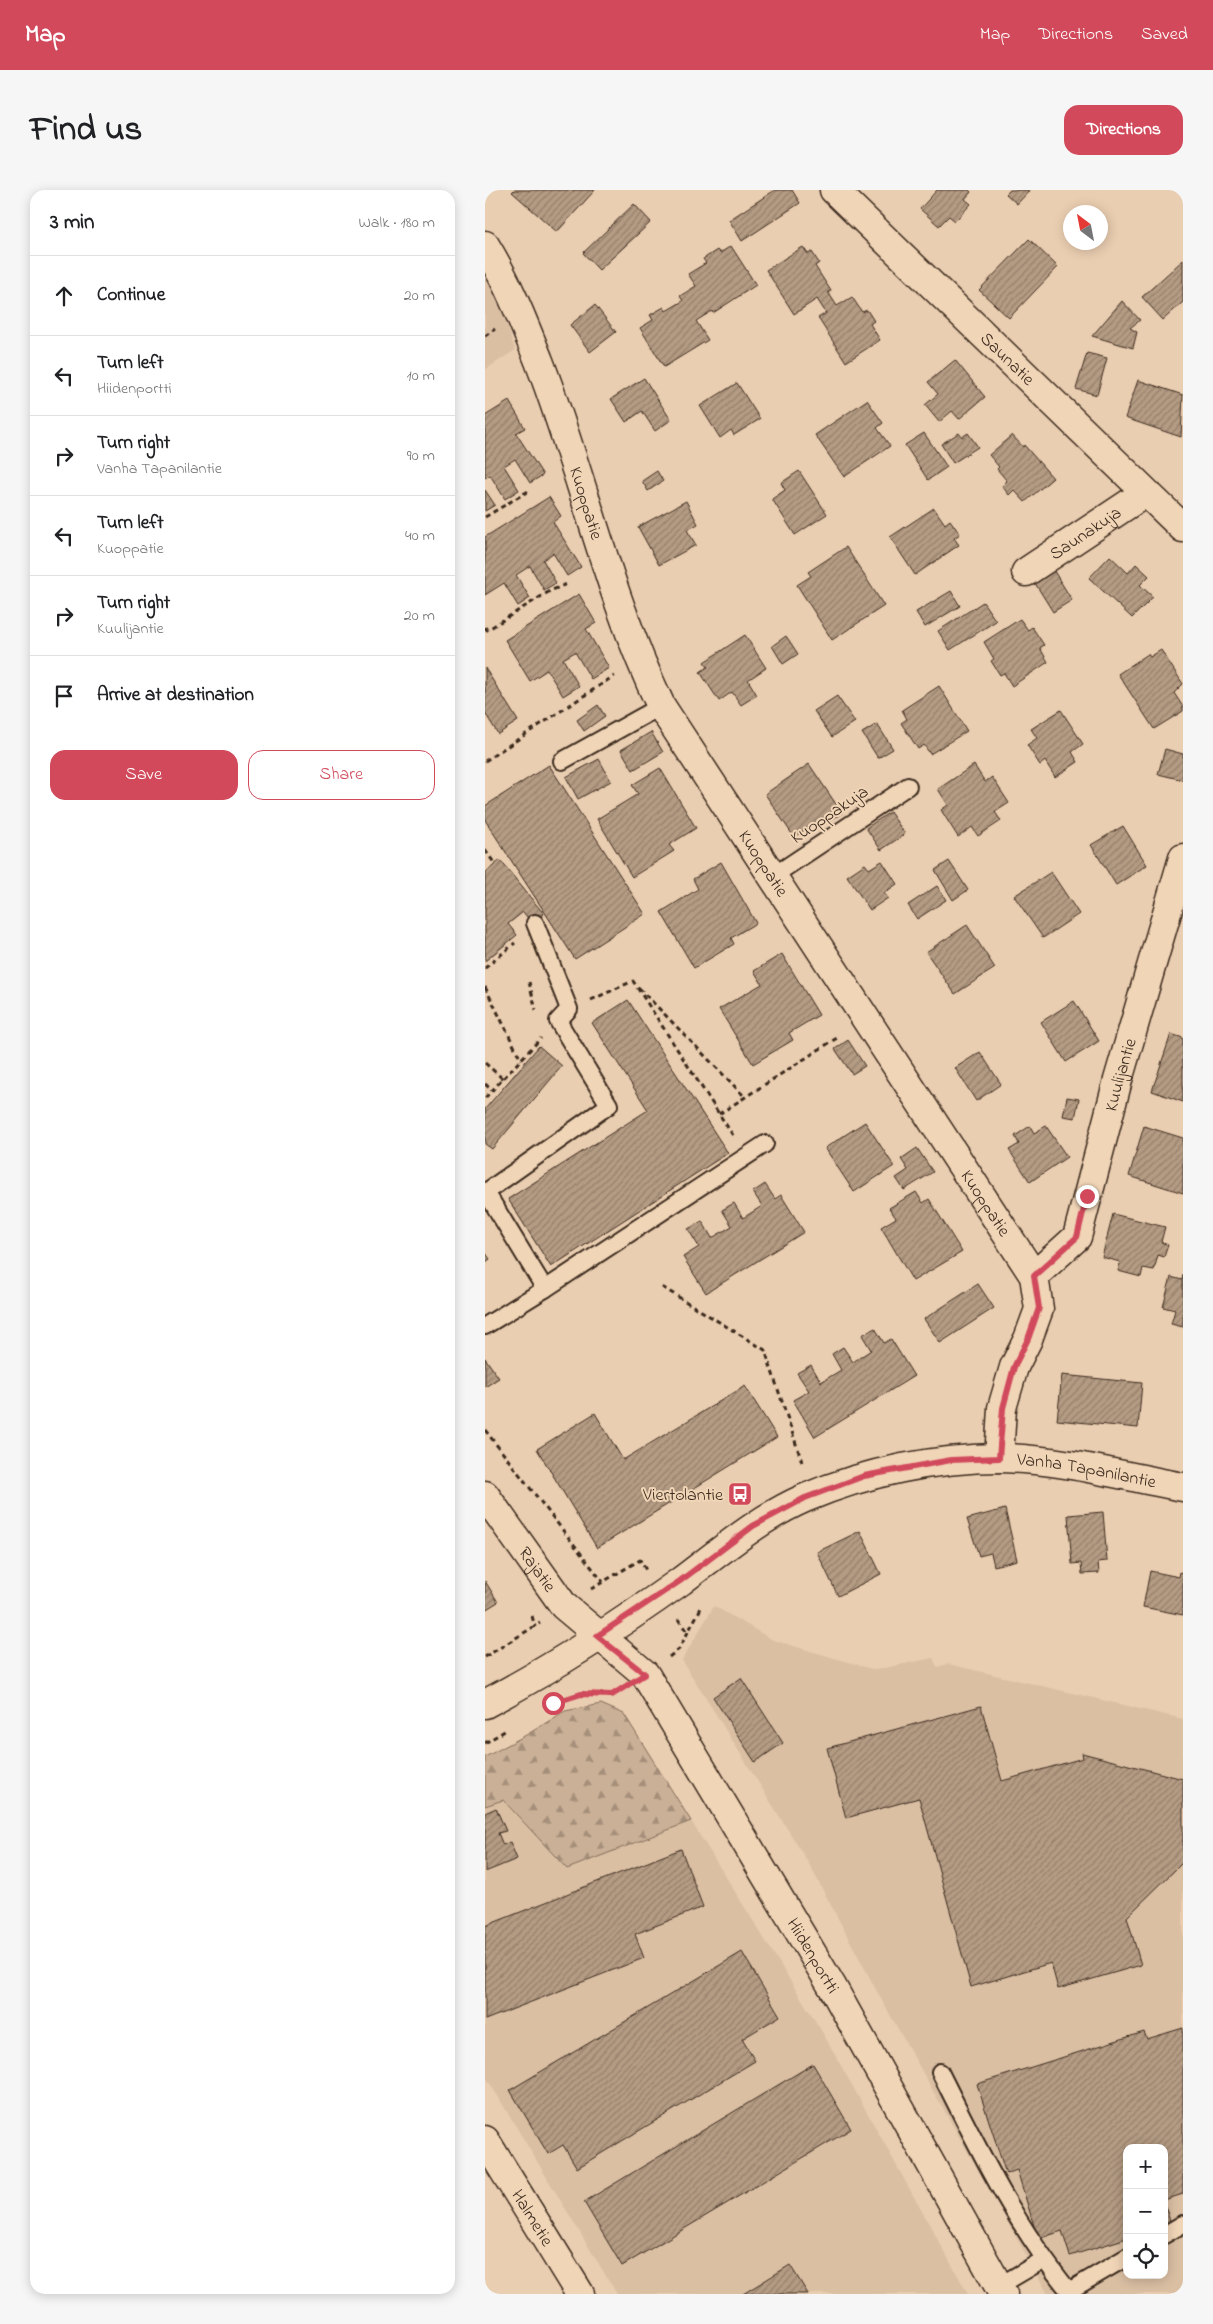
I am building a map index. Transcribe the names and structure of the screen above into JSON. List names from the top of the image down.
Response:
{
  "streets": {
    "street": [
      "Saunatie",
      "Kuoppatie",
      "Saunakuja",
      "Kuulijantie",
      "Vanha Tapanilantie",
      "Rajatie",
      "Hiidenportti",
      "Halmetie"
    ],
    "lane": ["Kuoppakuja"]
  },
  "crossings": [
    ["Saunatie", "Saunakuja"],
    ["Kuoppatie", "Kuoppakuja"],
    ["Kuoppatie", "Kuulijantie"],
    ["Kuoppatie", "Vanha Tapanilantie"],
    ["Vanha Tapanilantie", "Rajatie"],
    ["Vanha Tapanilantie", "Hiidenportti"],
    ["Rajatie", "Hiidenportti"]
  ],
  "places": {
    "bus stop": ["Viertolantie"]
  },
  "north": "top left",
  "page": {
    "header": "Map",
    "nav": ["Map", "Directions", "Saved"],
    "title": "Find us",
    "buttons": [
      "Directions",
      ["Save", "Share"]
    ],
    "heading": ["3 min", "Walk · 180 m"],
    "list": [
      ["Continue", "20 m"],
      ["Turn left", "Hiidenportti", "10 m"],
      ["Turn right", "Vanha Tapanilantie", "90 m"],
      ["Turn left", "Kuoppatie", "40 m"],
      ["Turn right", "Kuulijantie", "20 m"],
      "Arrive at destination"
    ],
    "map_buttons": ["+", "−"]
  }
}
